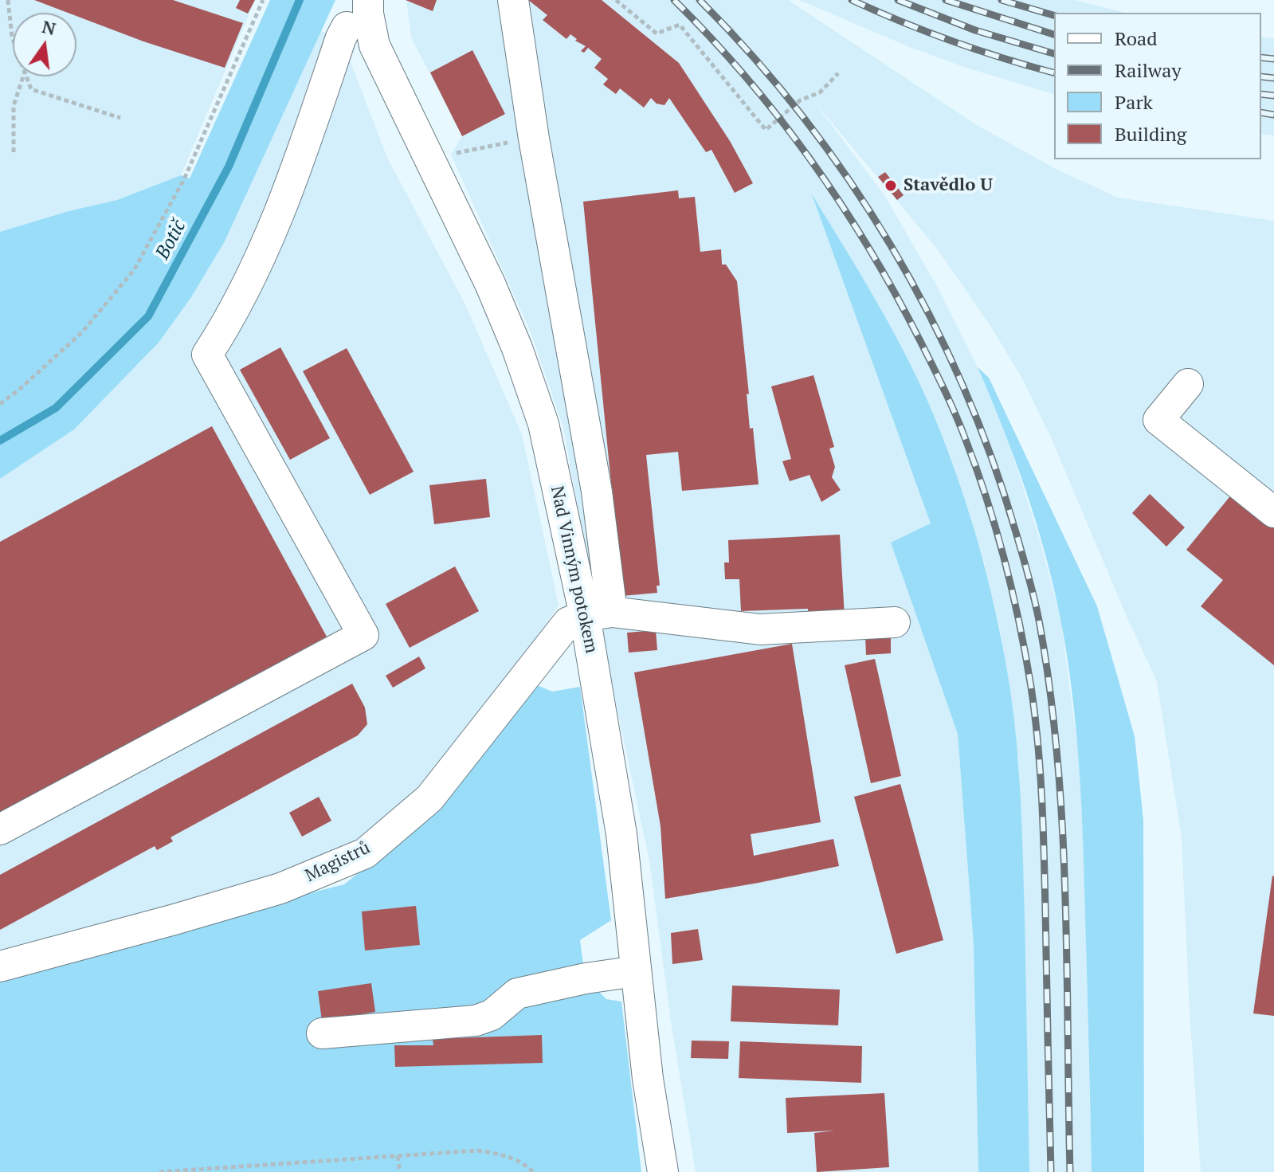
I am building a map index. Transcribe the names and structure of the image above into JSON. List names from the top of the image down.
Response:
{
  "streets": {
    "street": ["Nad Vinným potokem", "Magistrů"]
  },
  "crossings": [
    ["Nad Vinným potokem", "Magistrů"]
  ],
  "water": ["Botič"],
  "places": ["Stavědlo U"],
  "legend": [
    "Road",
    "Railway",
    "Park",
    "Building"
  ],
  "north": "top"
}
